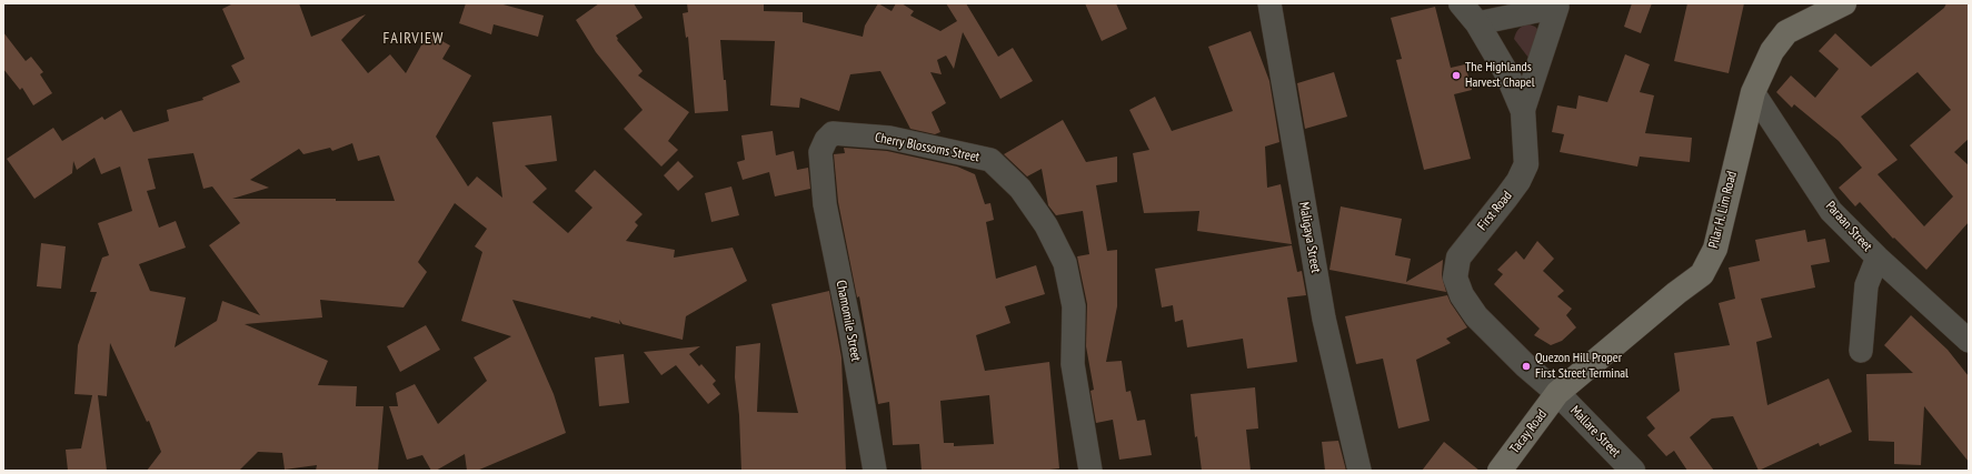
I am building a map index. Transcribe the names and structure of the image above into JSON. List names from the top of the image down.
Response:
{
  "streets": {
    "main road": ["Pilar H. Lim Road", "Tacay Road"],
    "street": [
      "Cherry Blossoms Street",
      "First Road",
      "Paraan Street",
      "Maligaya Street",
      "Chamomile Street",
      "Mallare Street"
    ]
  },
  "crossings": [
    ["Cherry Blossoms Street", "Chamomile Street"],
    ["Pilar H. Lim Road", "First Road"],
    ["Pilar H. Lim Road", "Paraan Street"],
    ["Pilar H. Lim Road", "Tacay Road"],
    ["Pilar H. Lim Road", "Mallare Street"],
    ["First Road", "Tacay Road"],
    ["First Road", "Mallare Street"],
    ["Tacay Road", "Mallare Street"]
  ],
  "districts": ["FAIRVIEW"],
  "places": ["The Highlands Harvest Chapel", "Quezon Hill Proper First Street Terminal"]
}
